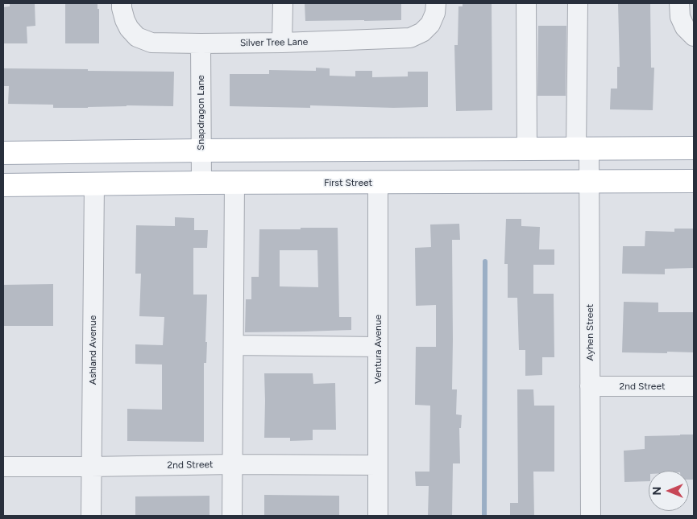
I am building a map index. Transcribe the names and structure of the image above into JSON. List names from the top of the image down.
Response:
{
  "streets": {
    "main road": ["First Street"],
    "street": [
      "Silver Tree Lane",
      "Snapdragon Lane",
      "Ayhen Street",
      "Ventura Avenue",
      "Ashland Avenue",
      "2nd Street"
    ]
  },
  "crossings": [
    ["Silver Tree Lane", "Snapdragon Lane"],
    ["Snapdragon Lane", "First Street"],
    ["First Street", "Ayhen Street"],
    ["First Street", "Ventura Avenue"],
    ["First Street", "Ashland Avenue"],
    ["Ayhen Street", "2nd Street"],
    ["Ventura Avenue", "2nd Street"],
    ["Ashland Avenue", "2nd Street"]
  ],
  "north": "left"
}
